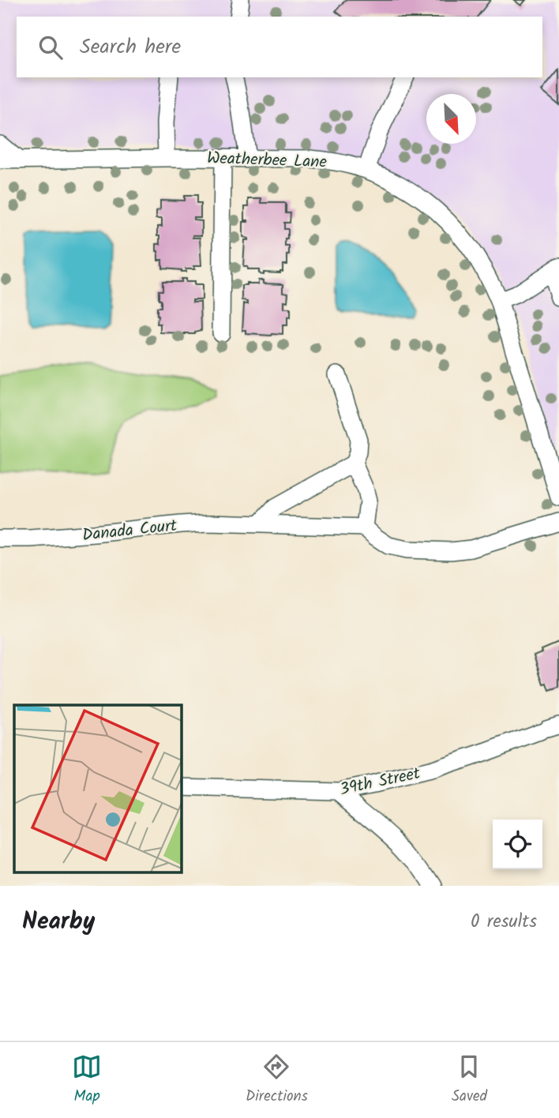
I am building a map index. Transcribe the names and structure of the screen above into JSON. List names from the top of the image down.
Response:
{
  "streets": {
    "street": ["Weatherbee Lane", "Danada Court", "39th Street"]
  },
  "north": "bottom right",
  "page": {
    "search": "Search here",
    "heading": ["Nearby", "0 results"],
    "nav": ["Map", "Directions", "Saved"]
  }
}
